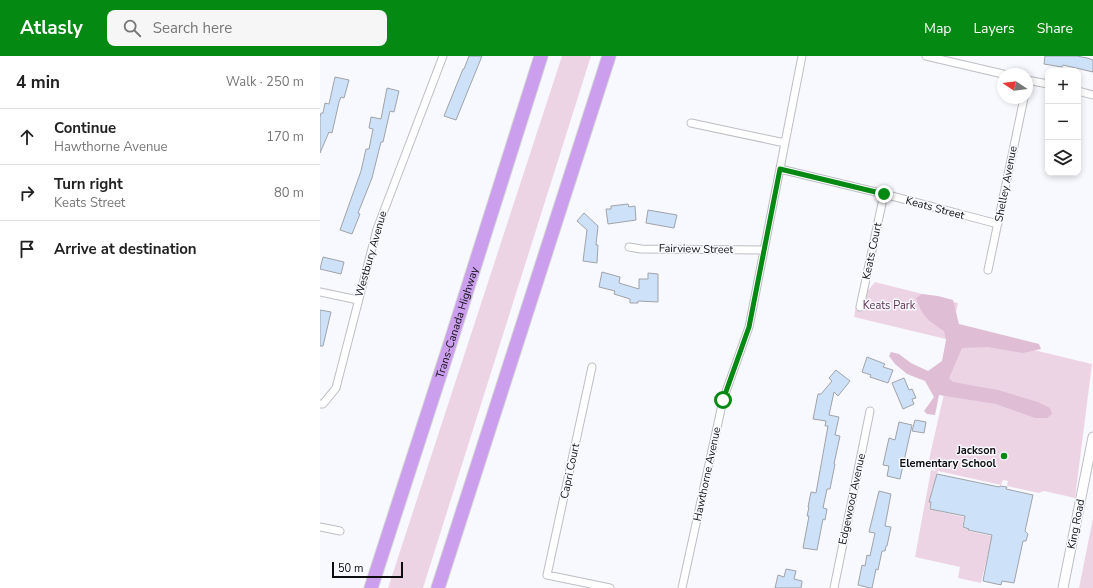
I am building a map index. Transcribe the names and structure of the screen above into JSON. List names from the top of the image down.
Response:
{
  "streets": {
    "highway": ["Trans-Canada Highway"],
    "street": [
      "Shelley Avenue",
      "Keats Street",
      "Fairview Street",
      "Keats Court",
      "Westbury Avenue",
      "Capri Court",
      "Hawthorne Avenue",
      "Edgewood Avenue",
      "King Road"
    ]
  },
  "crossings": [
    ["Shelley Avenue", "Keats Street"],
    ["Keats Street", "Keats Court"],
    ["Keats Street", "Hawthorne Avenue"],
    ["Fairview Street", "Hawthorne Avenue"]
  ],
  "parks": ["Keats Park"],
  "places": ["Jackson Elementary School"],
  "scale_bar": "50 m",
  "north": "left",
  "page": {
    "header": "Atlasly",
    "search": "Search here",
    "nav": ["Map", "Layers", "Share"],
    "heading": ["4 min", "Walk · 250 m"],
    "map_buttons": ["+", "−"],
    "list": [
      ["Continue", "Hawthorne Avenue", "170 m"],
      ["Turn right", "Keats Street", "80 m"],
      "Arrive at destination"
    ],
    "scale": "50 m"
  }
}
